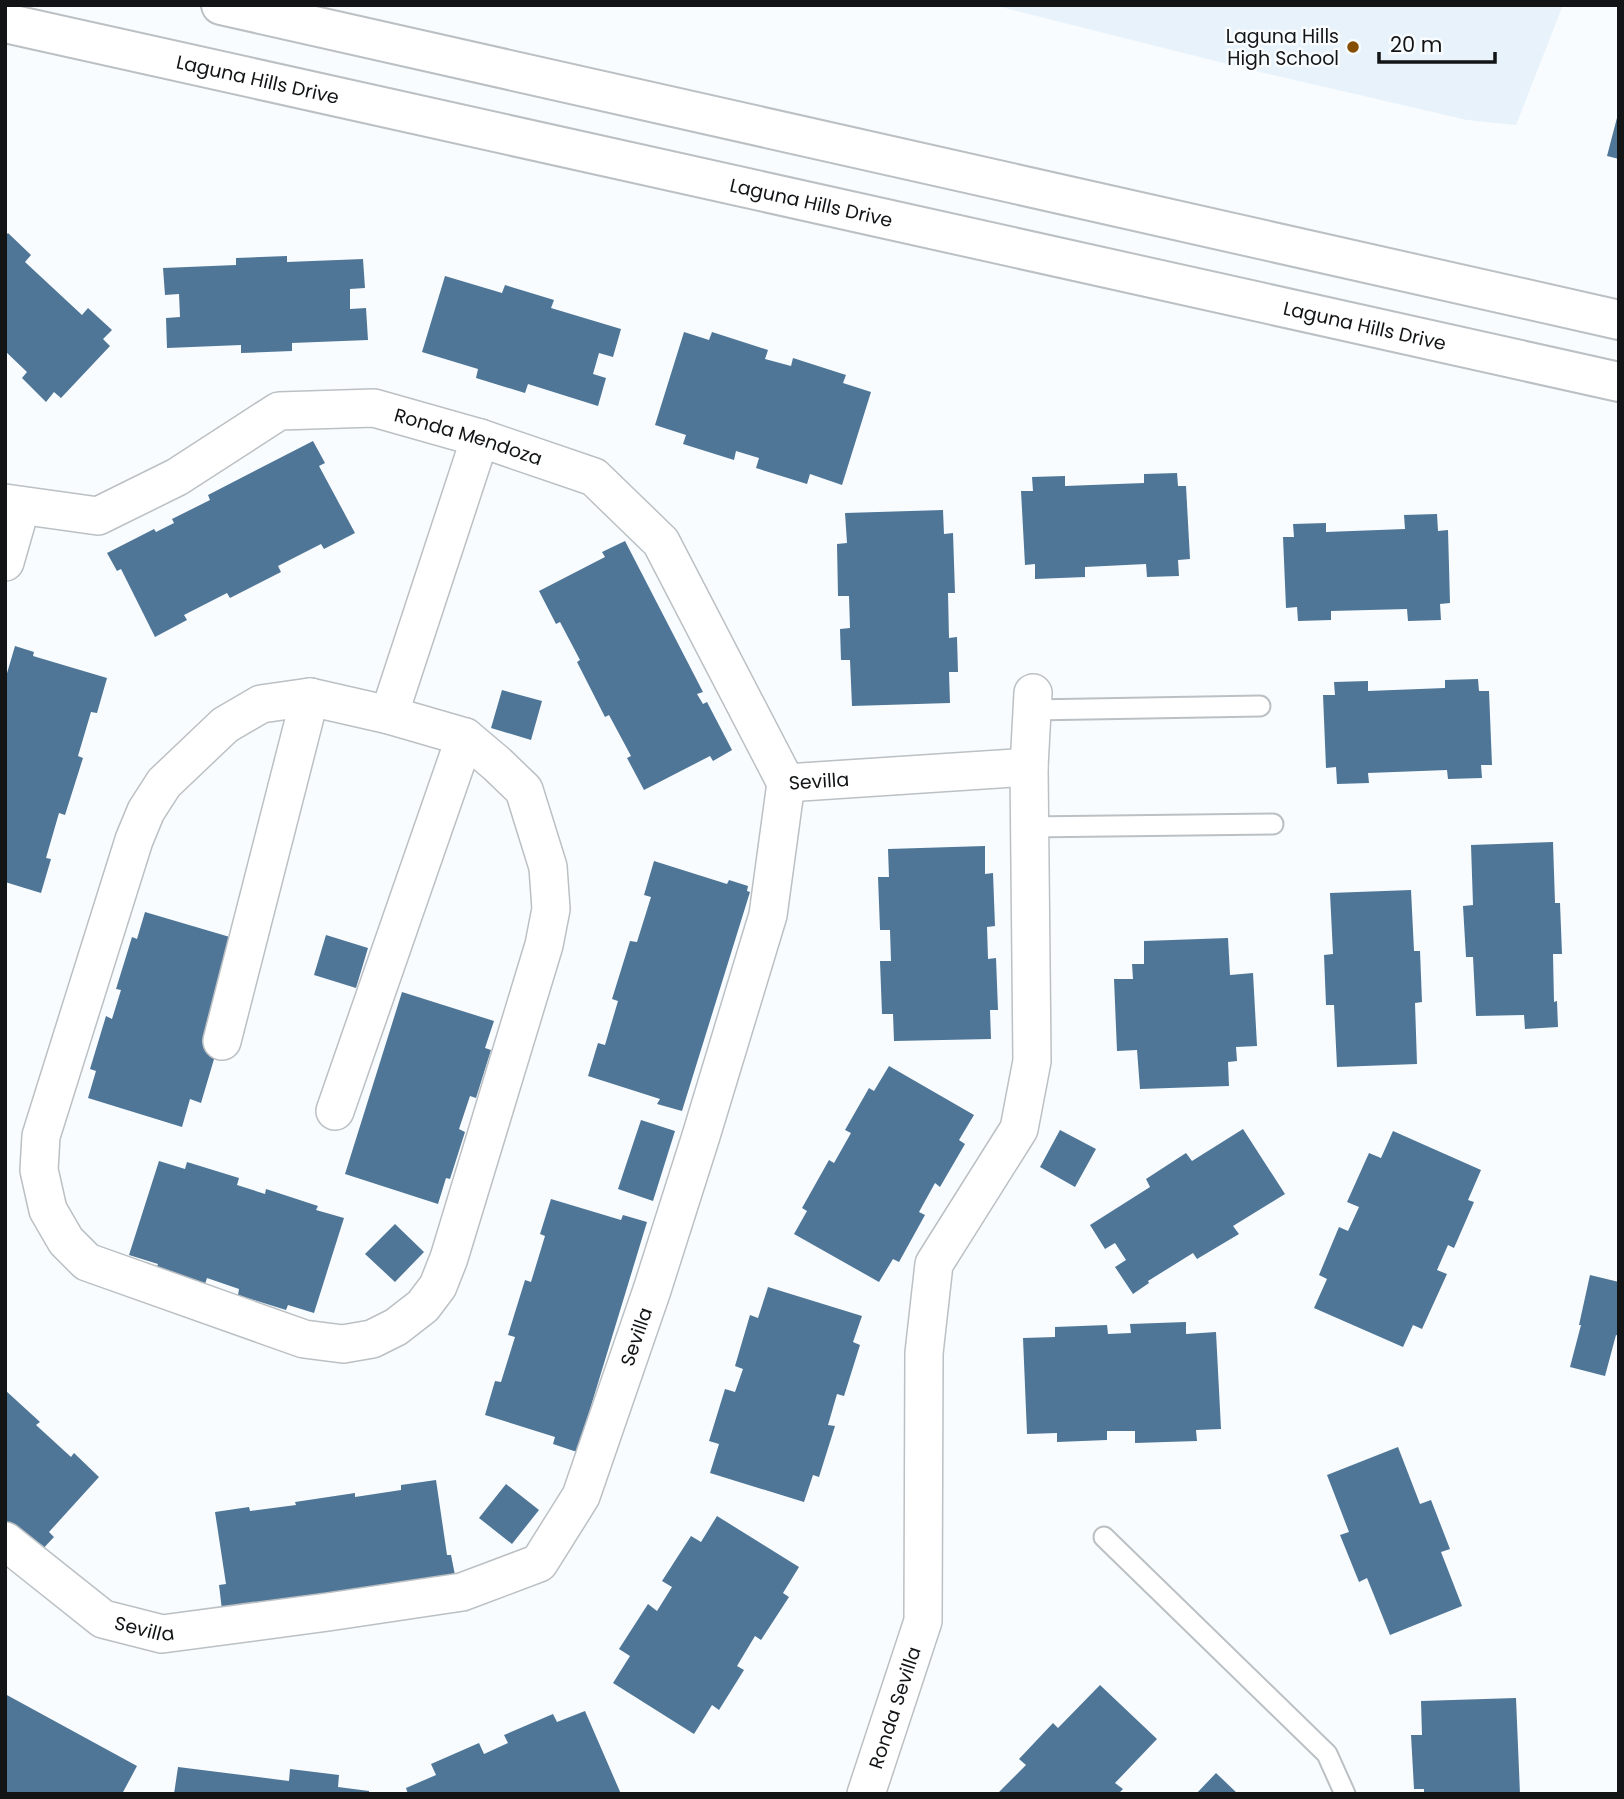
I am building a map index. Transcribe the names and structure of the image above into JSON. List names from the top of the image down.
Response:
{
  "streets": {
    "main road": ["Laguna Hills Drive"],
    "street": ["Ronda Mendoza", "Sevilla", "Ronda Sevilla"]
  },
  "crossings": [
    ["Ronda Mendoza", "Sevilla"],
    ["Sevilla", "Ronda Sevilla"]
  ],
  "places": ["Laguna Hills High School"],
  "scale_bar": "20 m"
}
